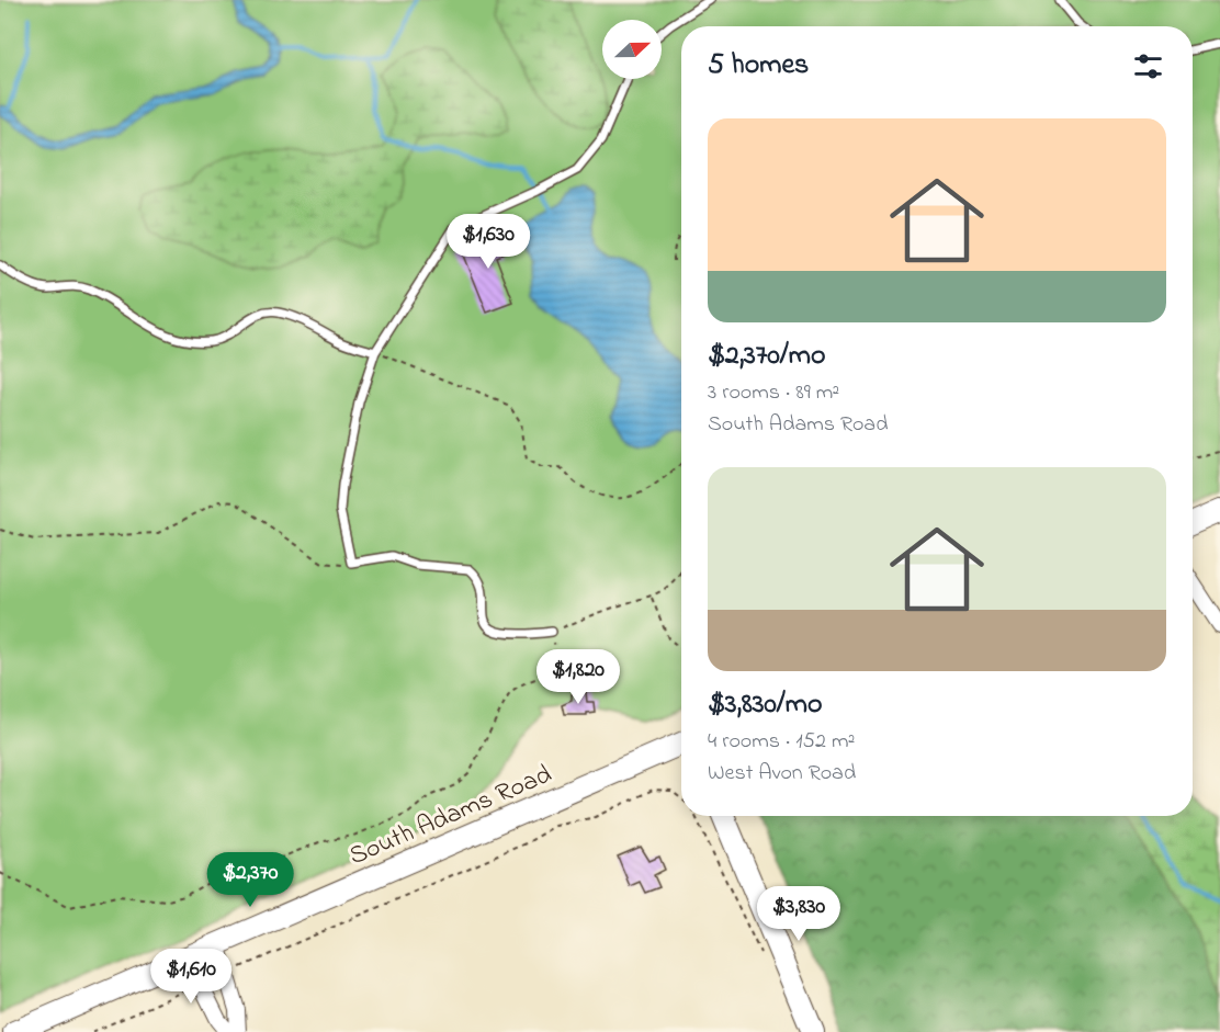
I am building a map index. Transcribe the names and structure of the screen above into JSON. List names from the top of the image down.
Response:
{
  "streets": {
    "main road": ["South Adams Road"]
  },
  "north": "right",
  "page": {
    "heading": "5 homes",
    "list": [
      {
        "name": "$2,370/mo",
        "note": "3 rooms · 89 m² · South Adams Road"
      },
      {
        "name": "$3,830/mo",
        "note": "4 rooms · 152 m² · West Avon Road"
      }
    ],
    "price": [
      "$1,630",
      "$1,820",
      "$2,370",
      "$3,830",
      "$1,610"
    ]
  }
}
